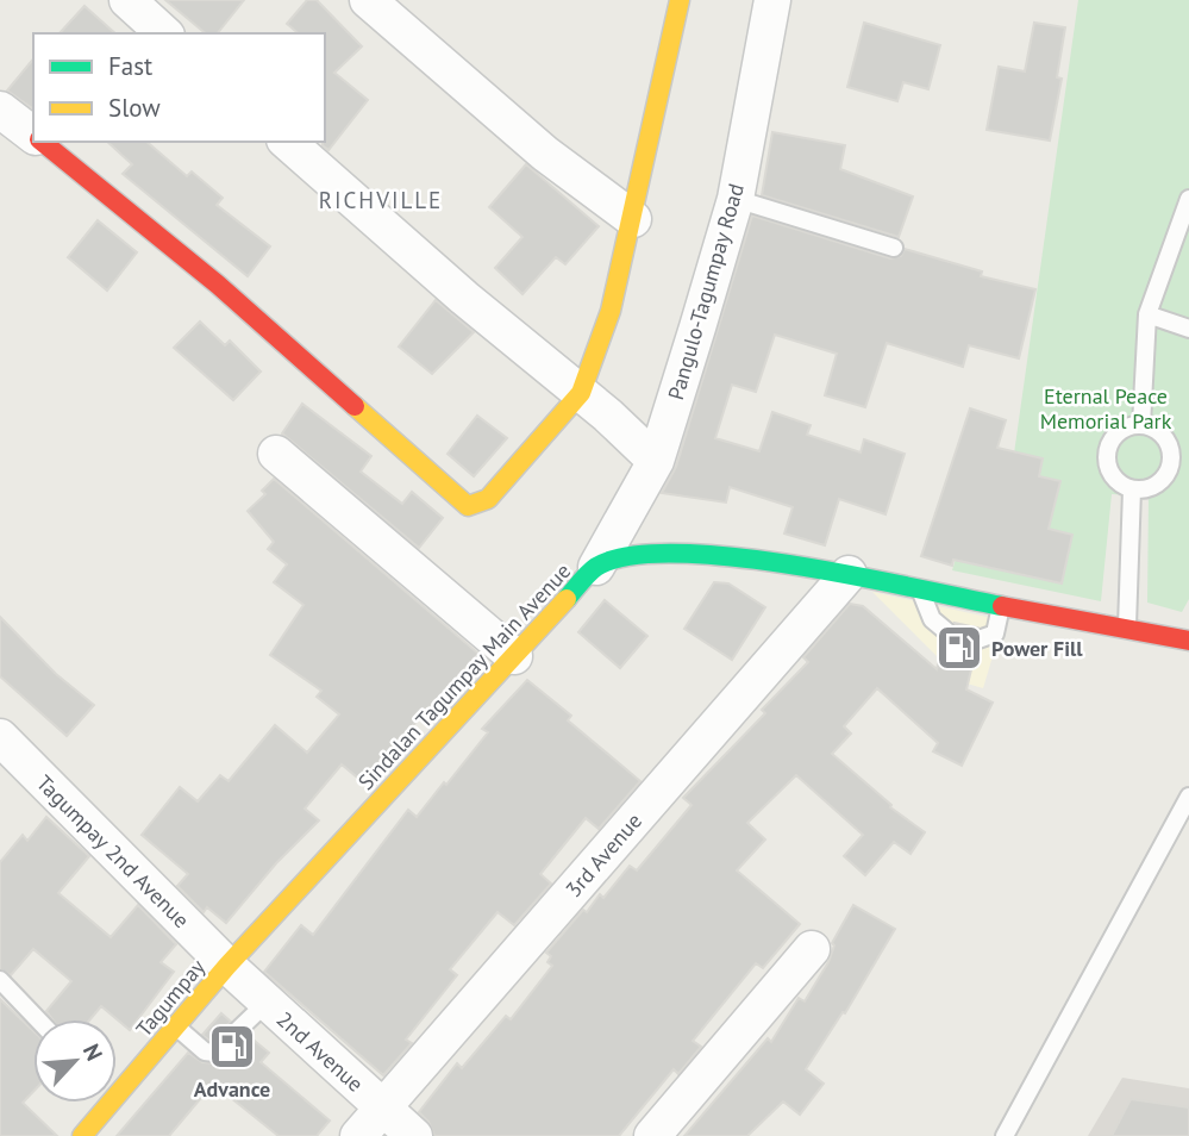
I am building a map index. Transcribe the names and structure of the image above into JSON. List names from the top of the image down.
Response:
{
  "streets": {
    "main road": ["Sindalan Tagumpay Main Avenue", "Tagumpay"],
    "street": [
      "Pangulo-Tagumpay Road",
      "Tagumpay 2nd Avenue",
      "3rd Avenue",
      "2nd Avenue"
    ]
  },
  "crossings": [
    ["Pangulo-Tagumpay Road", "Sindalan Tagumpay Main Avenue"],
    ["Sindalan Tagumpay Main Avenue", "Tagumpay 2nd Avenue"],
    ["Sindalan Tagumpay Main Avenue", "3rd Avenue"],
    ["Sindalan Tagumpay Main Avenue", "Tagumpay"],
    ["Sindalan Tagumpay Main Avenue", "2nd Avenue"],
    ["Tagumpay 2nd Avenue", "Tagumpay"],
    ["Tagumpay 2nd Avenue", "2nd Avenue"],
    ["3rd Avenue", "2nd Avenue"],
    ["Tagumpay", "2nd Avenue"]
  ],
  "districts": ["RICHVILLE"],
  "parks": ["Eternal Peace Memorial Park"],
  "places": {
    "fuel station": ["Power Fill", "Advance"]
  },
  "legend": ["Fast", "Slow"],
  "north": "top right"
}
